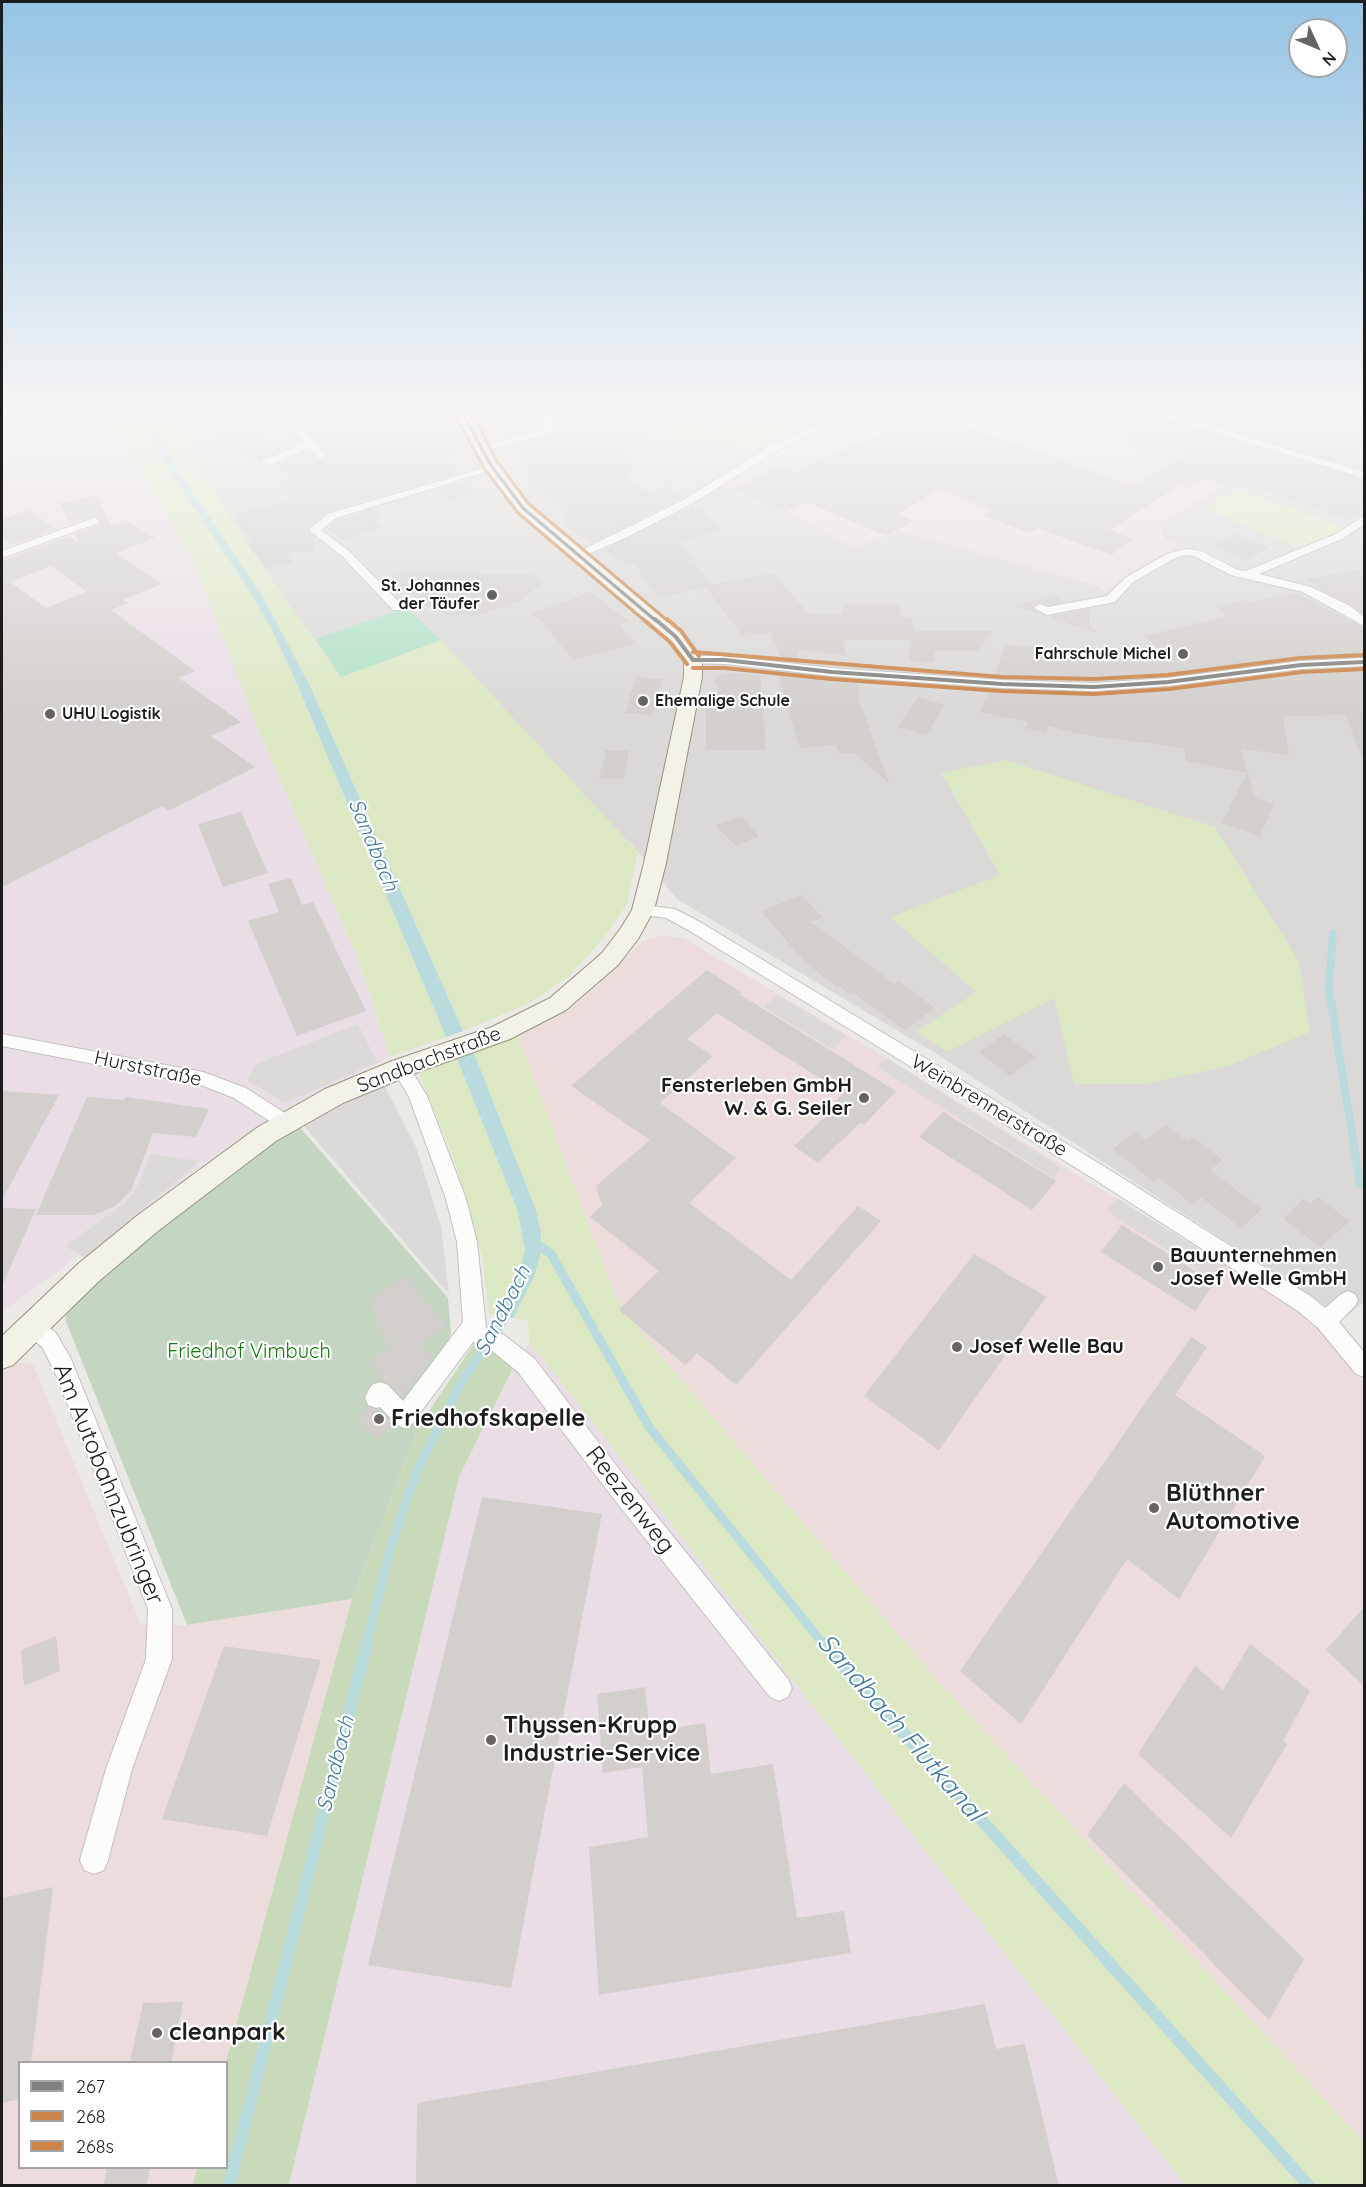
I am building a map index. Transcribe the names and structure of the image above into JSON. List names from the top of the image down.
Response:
{
  "streets": {
    "street": [
      "Sandbachstraße",
      "Hurststraße",
      "Weinbrennerstraße",
      "Am Autobahnzubringer",
      "Reezenweg"
    ]
  },
  "crossings": [
    ["Sandbachstraße", "Hurststraße"],
    ["Sandbachstraße", "Weinbrennerstraße"],
    ["Sandbachstraße", "Am Autobahnzubringer"]
  ],
  "water": ["Sandbach", "Sandbach Flutkanal"],
  "parks": ["Friedhof Vimbuch"],
  "places": [
    "St. Johannes der Täufer",
    "Fahrschule Michel",
    "Ehemalige Schule",
    "UHU Logistik",
    "Fensterleben GmbH W. & G. Seiler",
    "Bauunternehmen Josef Welle GmbH",
    "Josef Welle Bau",
    "Friedhofskapelle",
    "Blüthner Automotive",
    "Thyssen-Krupp Industrie-Service",
    "cleanpark"
  ],
  "lines": ["transit line 267", "transit line 268", "transit line 268s"],
  "legend": ["267", "268", "268s"],
  "north": "bottom right"
}
